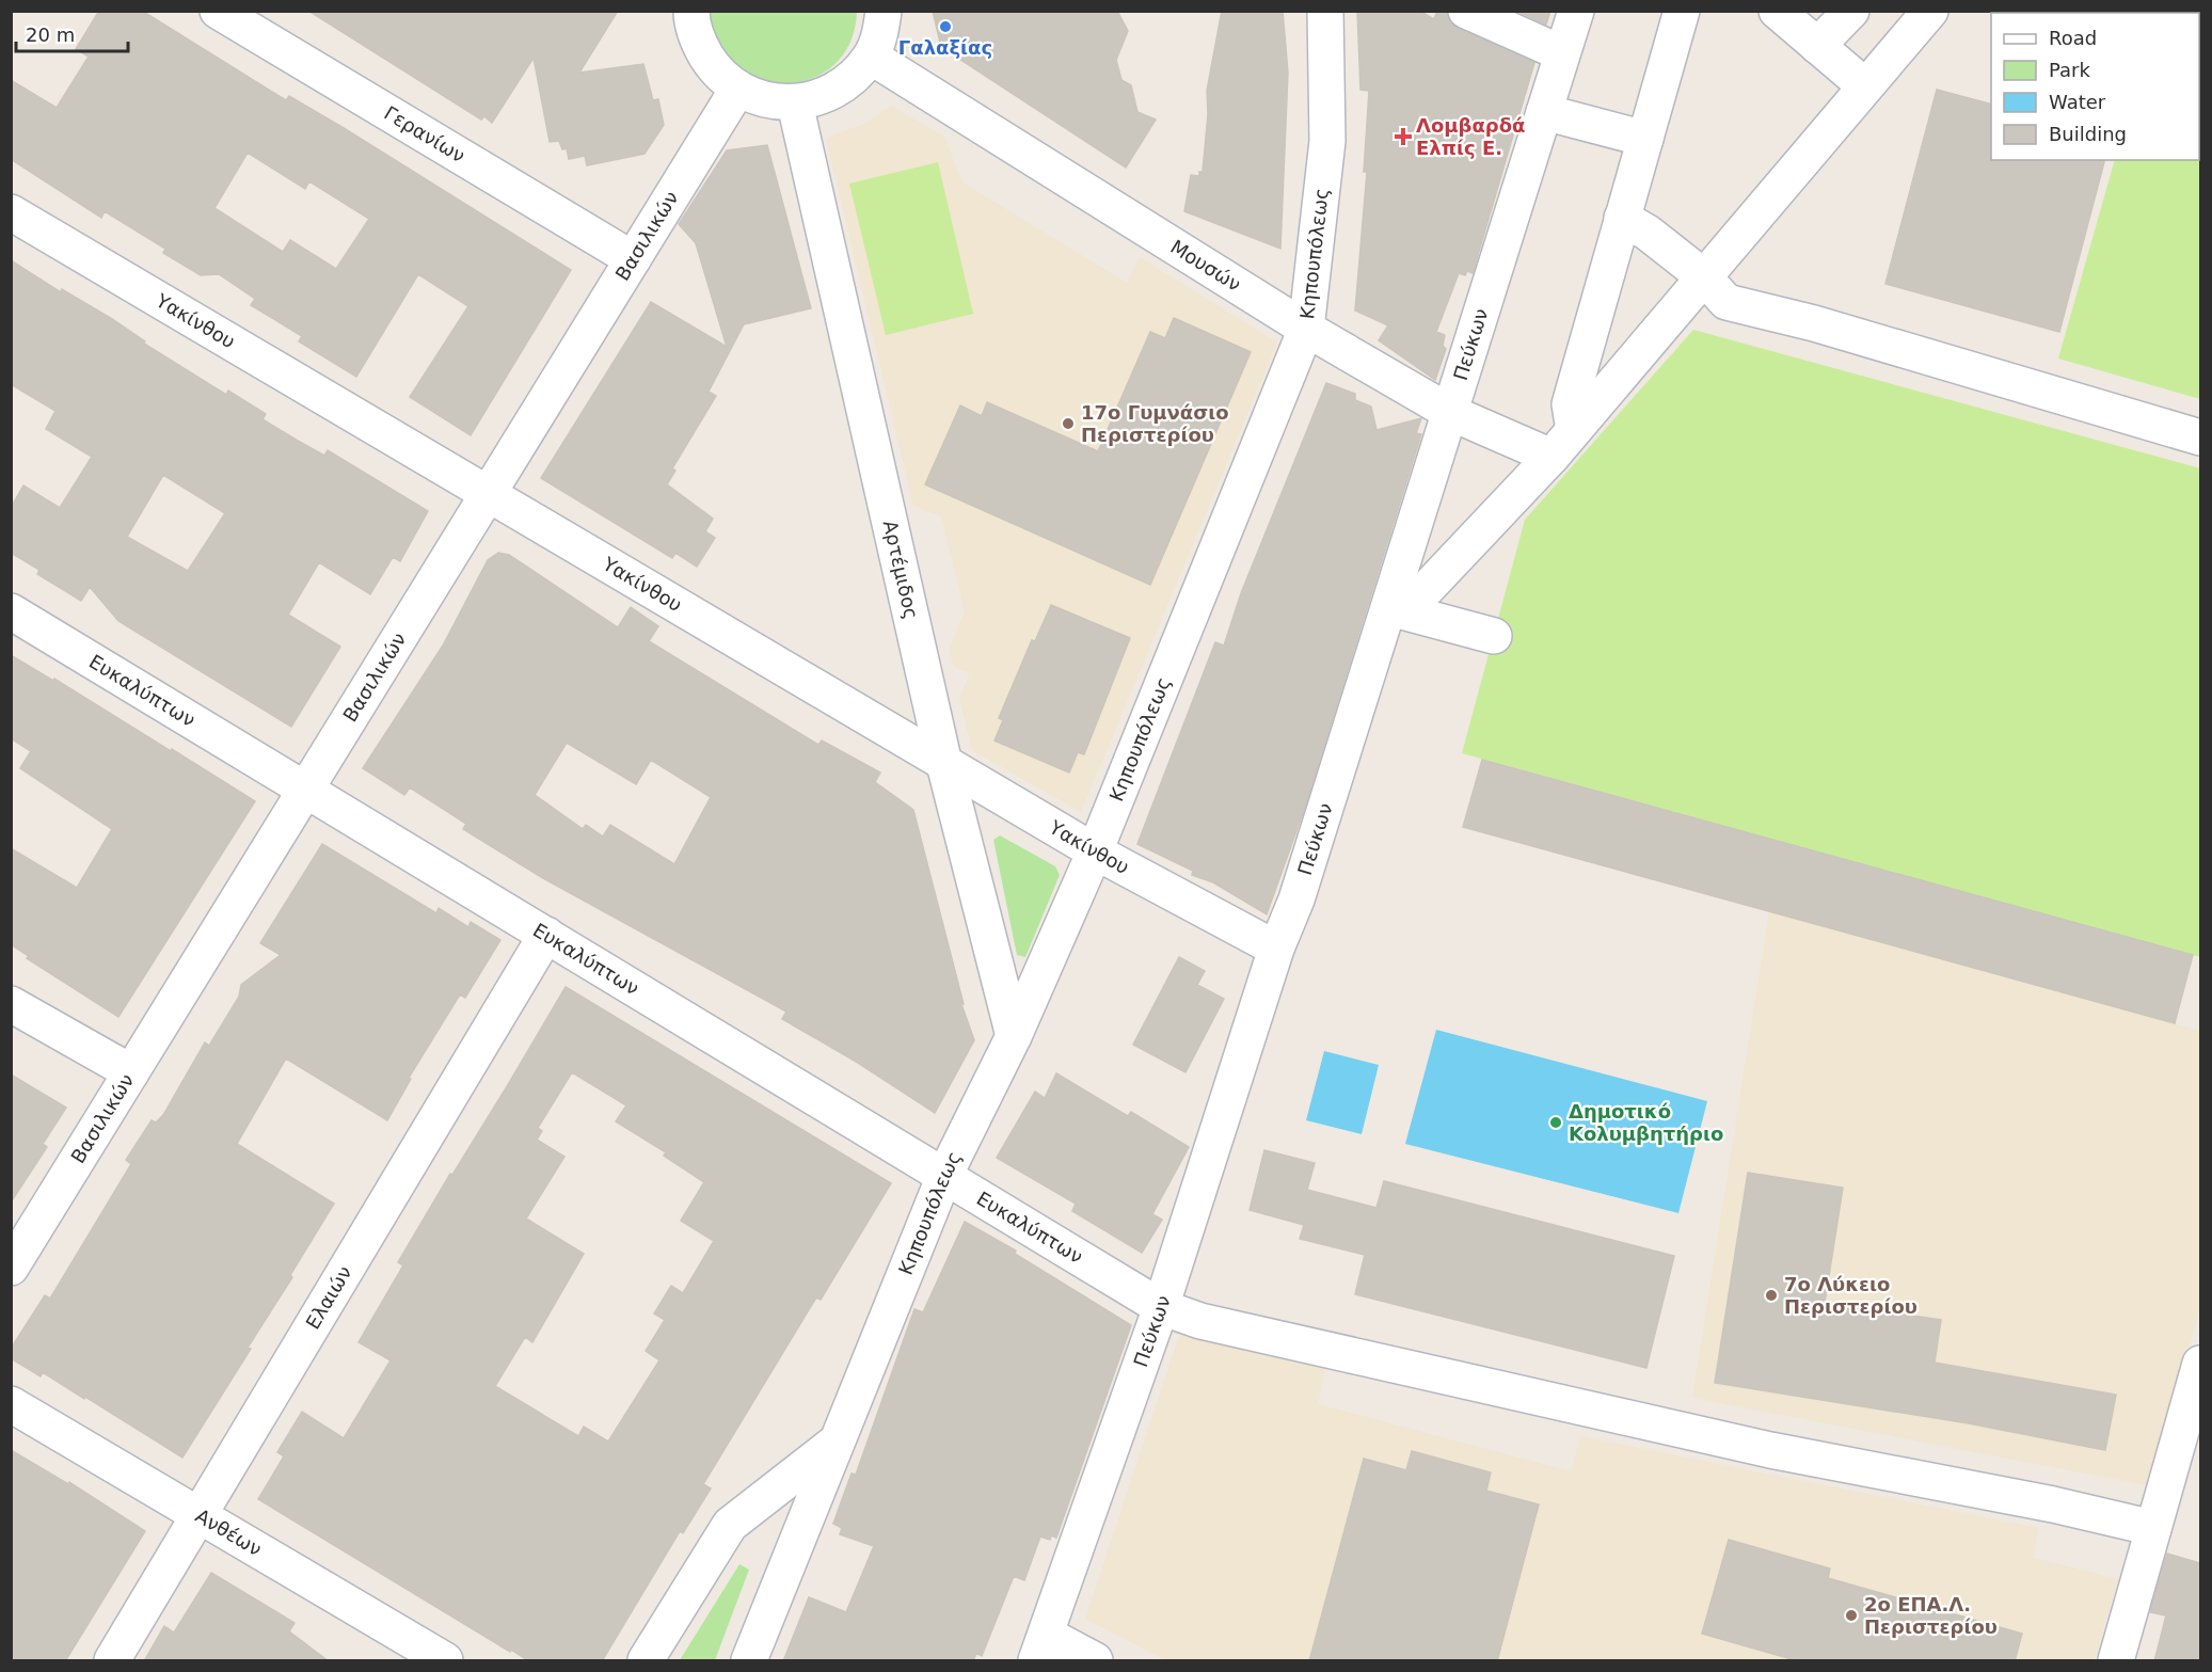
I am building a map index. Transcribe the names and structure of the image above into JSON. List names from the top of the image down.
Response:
{
  "streets": {
    "street": [
      "Γερανίων",
      "Βασιλικών",
      "Κηπουπόλεως",
      "Μουσών",
      "Υακίνθου",
      "Πεύκων",
      "Αρτέμιδος",
      "Ευκαλύπτων",
      "Ελαιών",
      "Ανθέων"
    ]
  },
  "crossings": [
    ["Γερανίων", "Βασιλικών"],
    ["Βασιλικών", "Υακίνθου"],
    ["Βασιλικών", "Ευκαλύπτων"],
    ["Κηπουπόλεως", "Μουσών"],
    ["Κηπουπόλεως", "Υακίνθου"],
    ["Κηπουπόλεως", "Αρτέμιδος"],
    ["Κηπουπόλεως", "Ευκαλύπτων"],
    ["Μουσών", "Πεύκων"],
    ["Υακίνθου", "Πεύκων"],
    ["Υακίνθου", "Αρτέμιδος"],
    ["Πεύκων", "Ευκαλύπτων"],
    ["Ευκαλύπτων", "Ελαιών"],
    ["Ελαιών", "Ανθέων"]
  ],
  "places": {
    "other": [
      "Γαλαξίας",
      "17ο Γυμνάσιο Περιστερίου",
      "Δημοτικό Κολυμβητήριο",
      "7ο Λύκειο Περιστερίου",
      "2ο ΕΠΑ.Λ. Περιστερίου"
    ],
    "health": ["Λομβαρδά Ελπίς Ε."]
  },
  "legend": [
    "Road",
    "Park",
    "Water",
    "Building"
  ],
  "scale_bar": "20 m"
}
